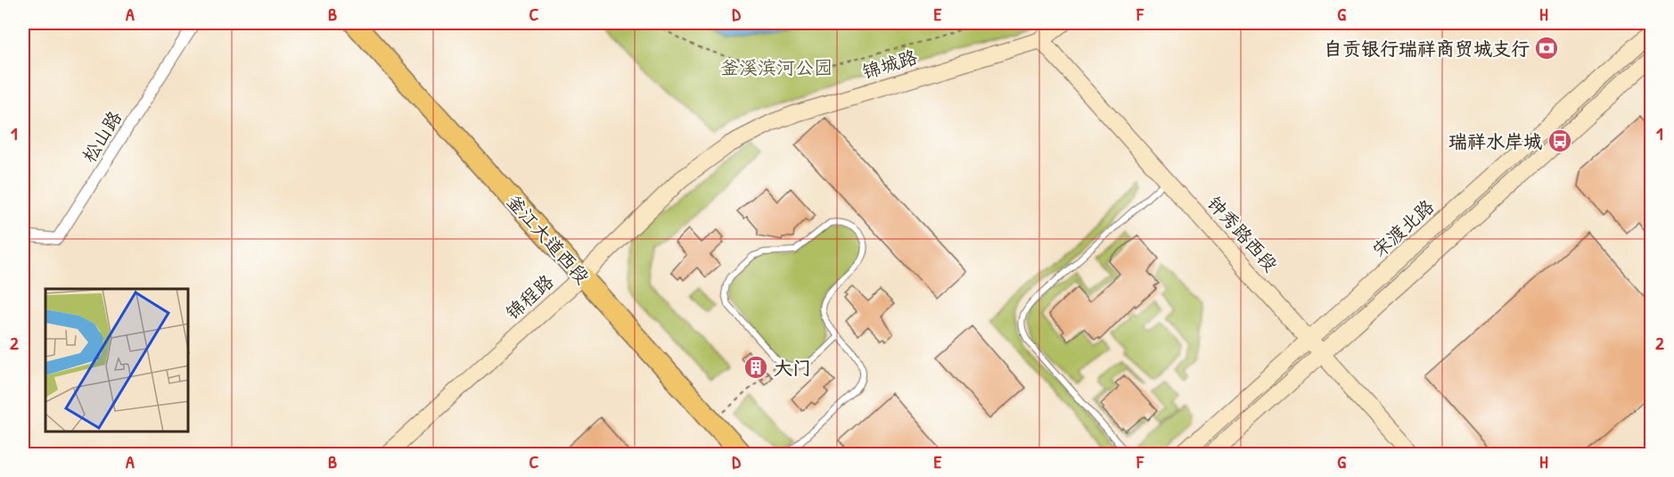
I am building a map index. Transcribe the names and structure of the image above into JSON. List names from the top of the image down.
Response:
{
  "streets": {
    "highway": ["釜江大道西段"],
    "street": [
      "锦城路",
      "松山路",
      "宋渡北路",
      "钟秀路西段",
      "锦程路"
    ]
  },
  "crossings": [
    ["锦城路", "钟秀路西段"],
    ["锦城路", "锦程路"],
    ["宋渡北路", "钟秀路西段"],
    ["釜江大道西段", "锦程路"]
  ],
  "parks": ["釜溪滨河公园"],
  "places": {
    "bank": ["自贡银行瑞祥商贸城支行"],
    "bus stop": ["瑞祥水岸城"],
    "building": ["大门"]
  },
  "grid": {
    "columns": [
      "A",
      "B",
      "C",
      "D",
      "E",
      "F",
      "G",
      "H"
    ],
    "rows": ["1", "2"]
  }
}
